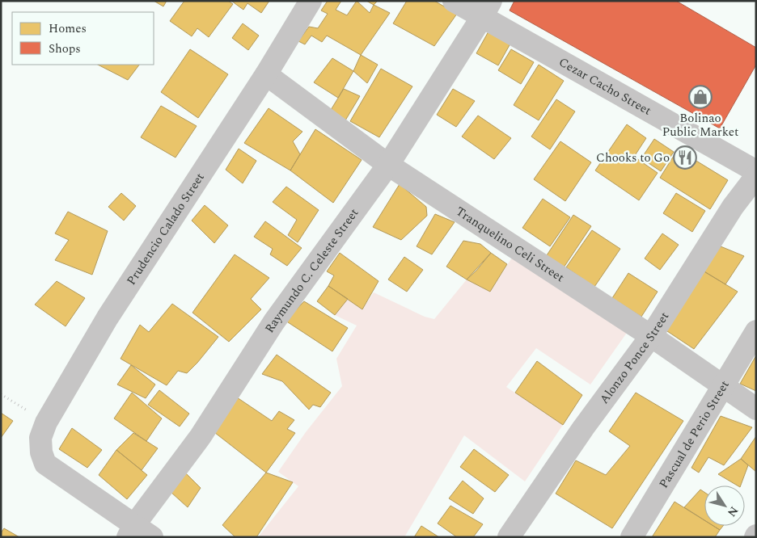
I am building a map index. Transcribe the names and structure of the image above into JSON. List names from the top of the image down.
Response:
{
  "streets": {
    "street": [
      "Cezar Cacho Street",
      "Prudencio Calado Street",
      "Tranquelino Celi Street",
      "Raymundo C. Celeste Street",
      "Alonzo Ponce Street",
      "Pascual de Perio Street"
    ]
  },
  "crossings": [
    ["Cezar Cacho Street", "Raymundo C. Celeste Street"],
    ["Prudencio Calado Street", "Tranquelino Celi Street"],
    ["Prudencio Calado Street", "Raymundo C. Celeste Street"],
    ["Tranquelino Celi Street", "Raymundo C. Celeste Street"],
    ["Tranquelino Celi Street", "Alonzo Ponce Street"],
    ["Tranquelino Celi Street", "Pascual de Perio Street"]
  ],
  "places": {
    "shop": ["Bolinao Public Market"],
    "restaurant": ["Chooks to Go"]
  },
  "legend": ["Homes", "Shops"],
  "north": "bottom right"
}
